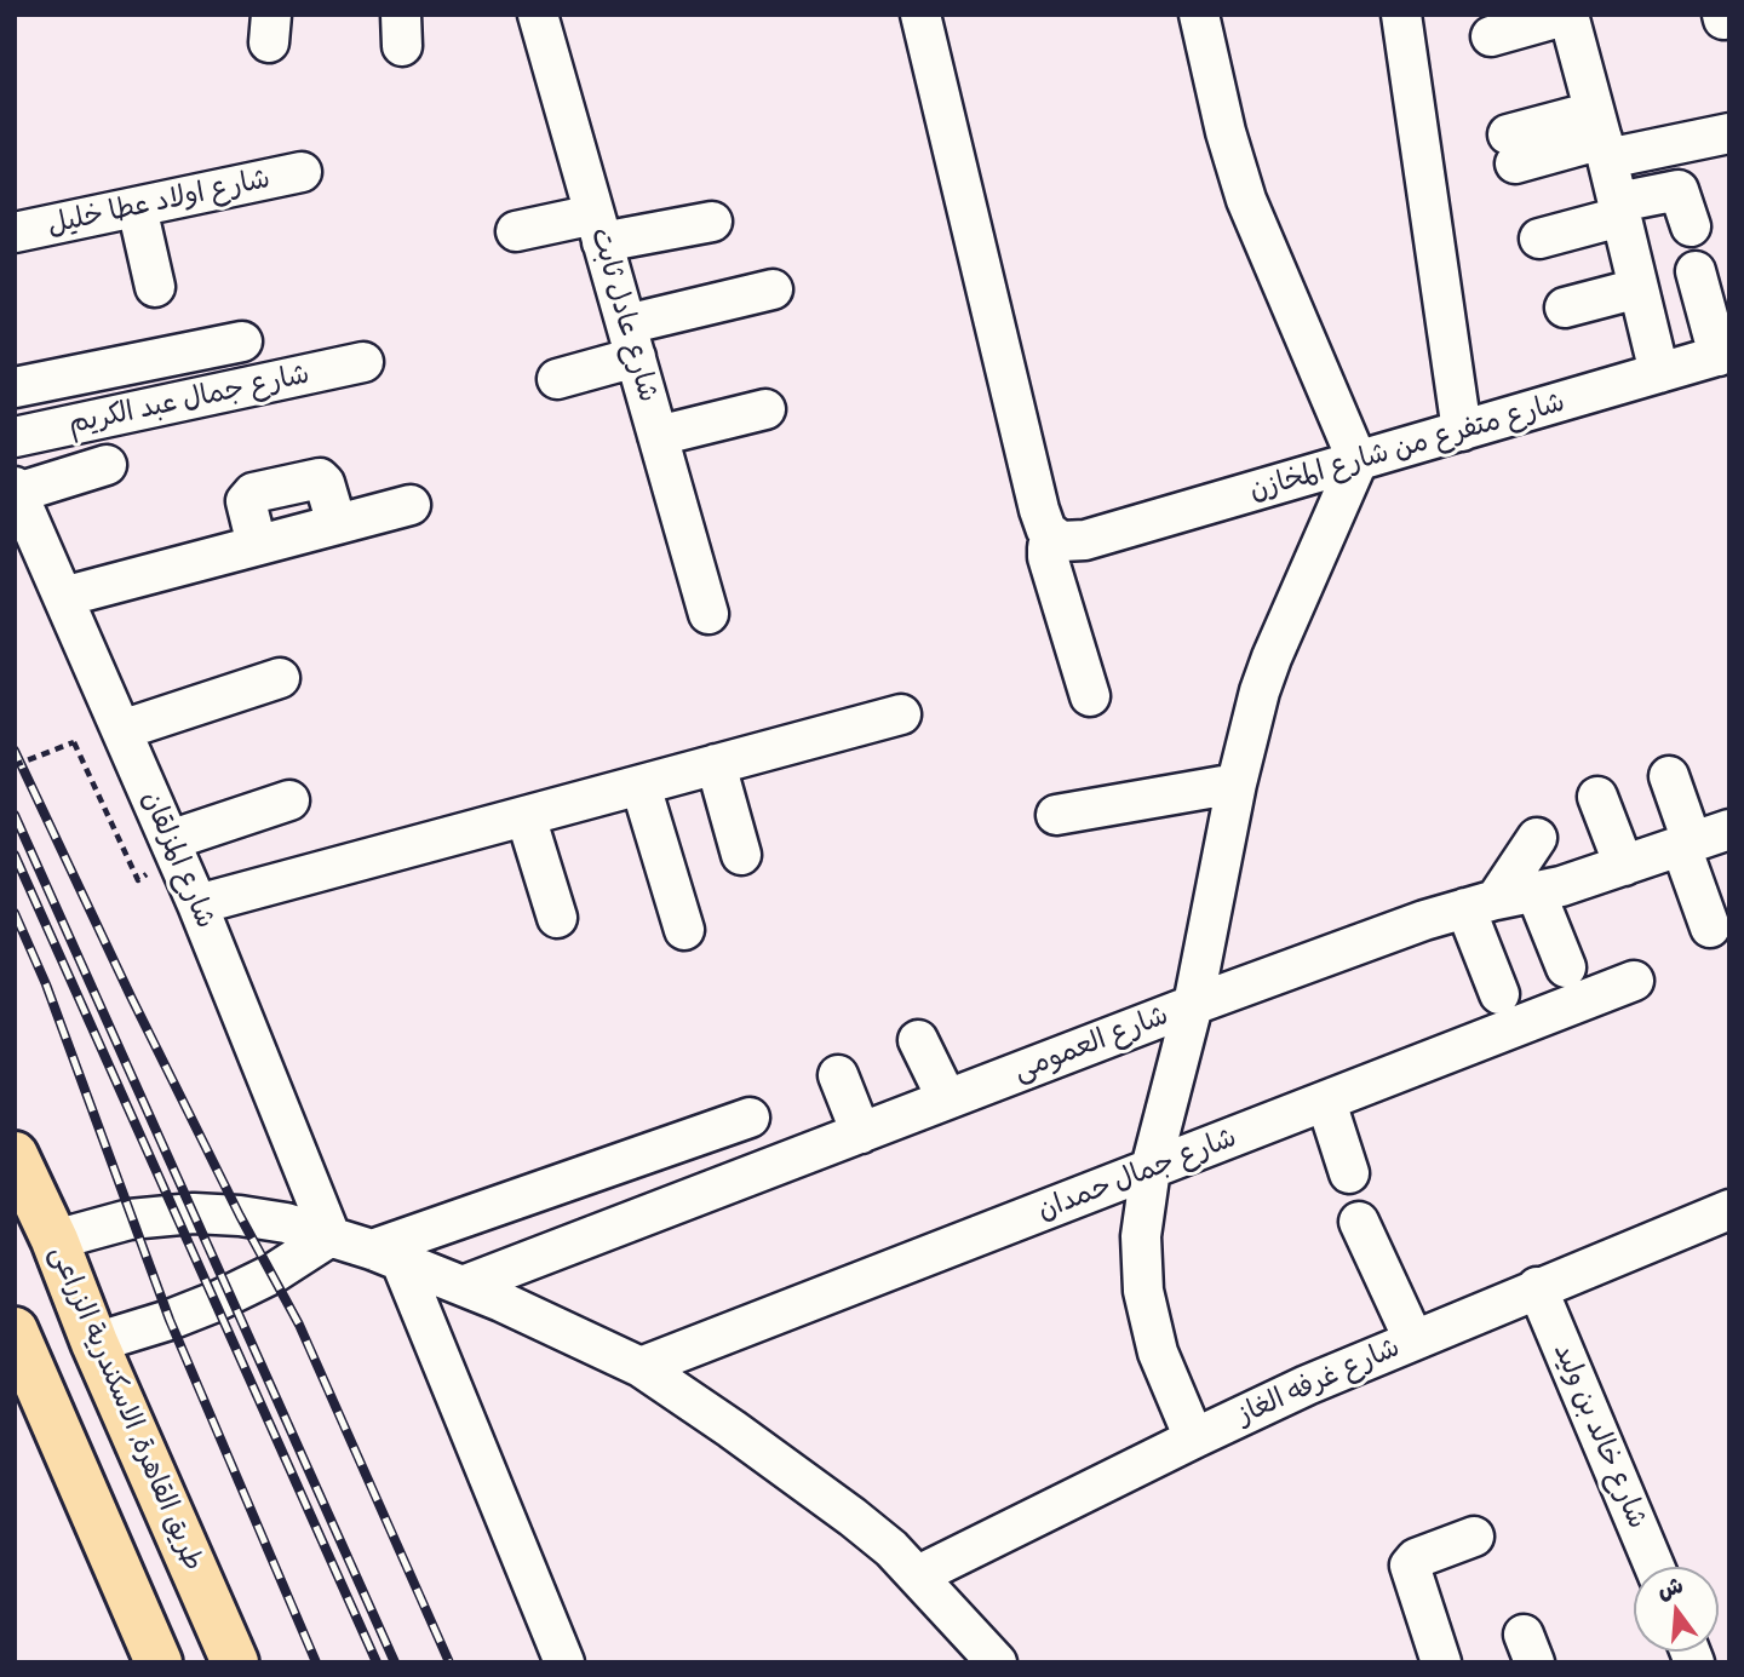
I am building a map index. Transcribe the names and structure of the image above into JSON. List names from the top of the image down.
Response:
{
  "streets": {
    "highway": ["طريق القاهرة, الاسكندرية الزراعى"],
    "street": [
      "شارع اولاد عطا خليل",
      "شارع عادل ثابت",
      "شارع جمال عبد الكريم",
      "شارع متفرع من شارع المخازن",
      "شارع المزلقان",
      "شارع العمومى",
      "شارع جمال حمدان",
      "شارع غرفه الغاز",
      "شارع خالد بن وليد"
    ]
  },
  "crossings": [
    ["شارع غرفه الغاز", "شارع خالد بن وليد"]
  ],
  "north": "top"
}
